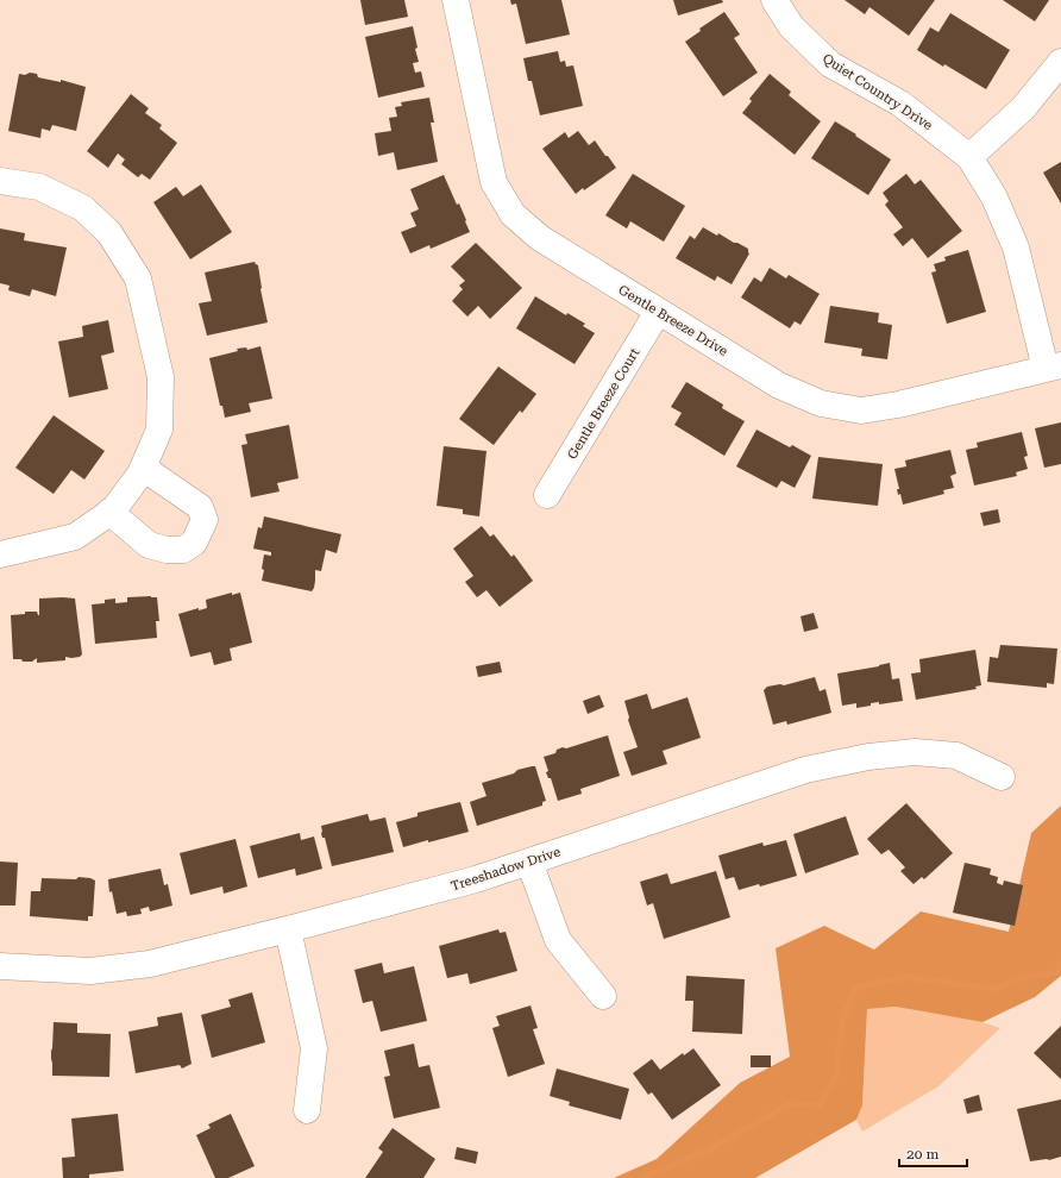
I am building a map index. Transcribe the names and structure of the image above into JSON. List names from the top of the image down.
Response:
{
  "streets": {
    "street": [
      "Quiet Country Drive",
      "Gentle Breeze Drive",
      "Gentle Breeze Court",
      "Treeshadow Drive"
    ]
  },
  "crossings": [
    ["Quiet Country Drive", "Gentle Breeze Drive"],
    ["Gentle Breeze Drive", "Gentle Breeze Court"]
  ],
  "scale_bar": "20 m"
}
